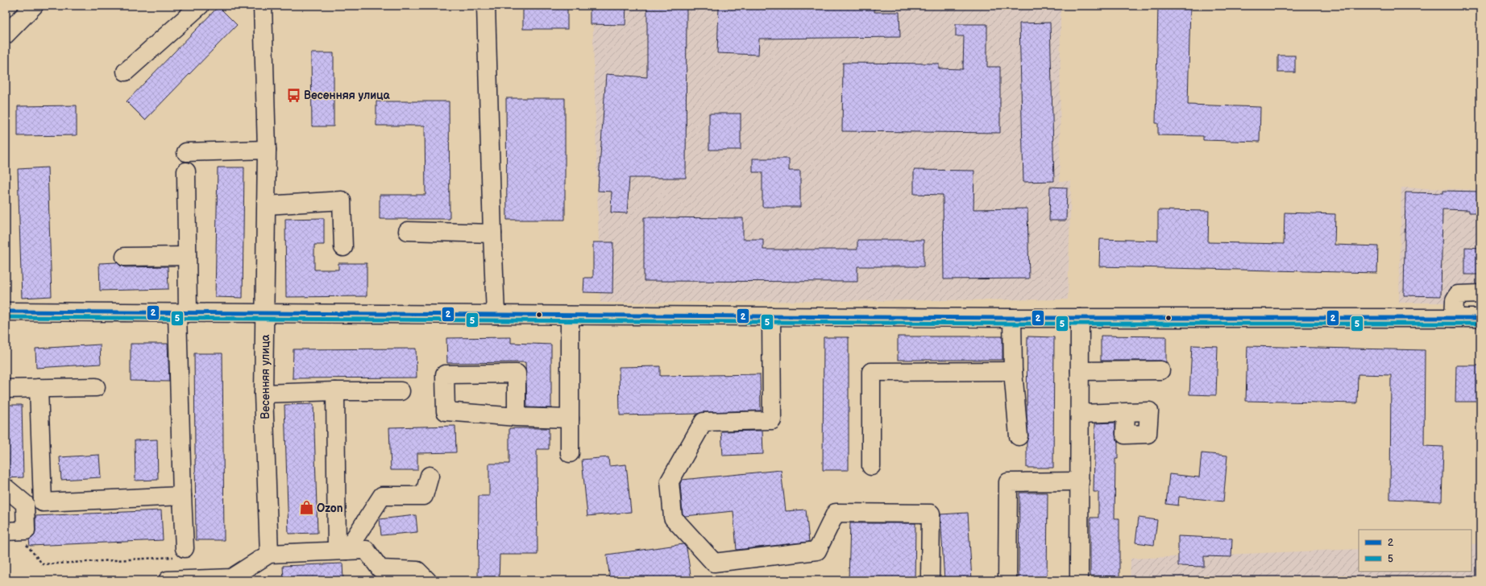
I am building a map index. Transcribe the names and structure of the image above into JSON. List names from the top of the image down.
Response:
{
  "streets": {
    "street": ["Весенняя улица"]
  },
  "places": {
    "bus stop": ["Весенняя улица"],
    "shop": ["Ozon"]
  },
  "lines": ["transit line 2", "transit line 5"],
  "legend": ["2", "5"]
}
